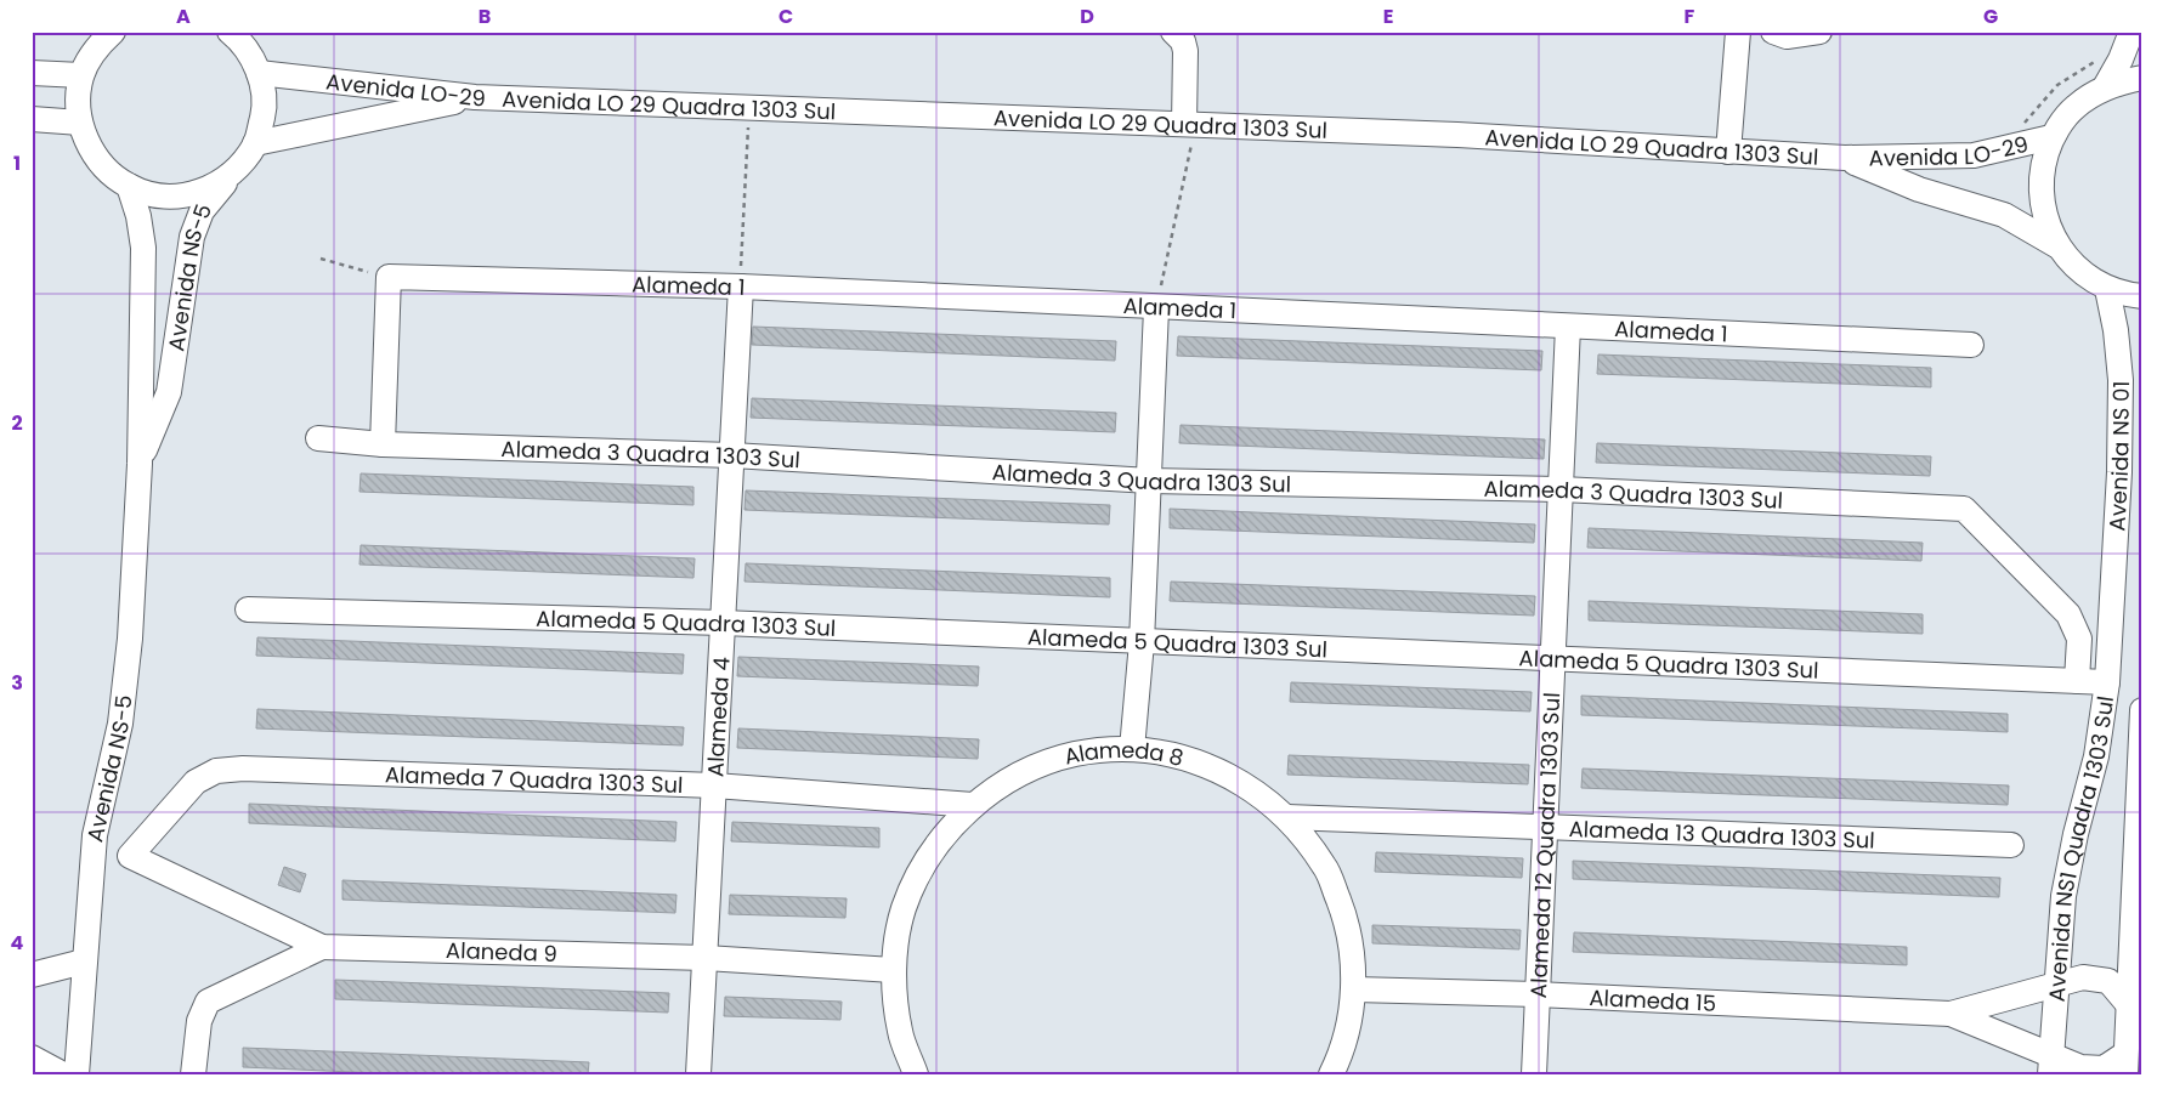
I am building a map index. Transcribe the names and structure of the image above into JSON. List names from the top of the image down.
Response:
{
  "streets": {
    "street": [
      "Avenida LO-29",
      "Avenida LO 29 Quadra 1303 Sul",
      "Avenida NS-5",
      "Alameda 1",
      "Alameda 3 Quadra 1303 Sul",
      "Avenida NS 01",
      "Alameda 5 Quadra 1303 Sul",
      "Alameda 4",
      "Alameda 8",
      "Alameda 7 Quadra 1303 Sul",
      "Alameda 13 Quadra 1303 Sul",
      "Alameda 12 Quadra 1303 Sul",
      "Avenida NS1 Quadra 1303 Sul",
      "Alaneda 9",
      "Alameda 15"
    ]
  },
  "crossings": [
    ["Avenida LO-29", "Avenida LO 29 Quadra 1303 Sul"],
    ["Avenida LO-29", "Avenida NS-5"],
    ["Alameda 1", "Alameda 4"],
    ["Alameda 1", "Alameda 12 Quadra 1303 Sul"],
    ["Alameda 3 Quadra 1303 Sul", "Alameda 4"],
    ["Alameda 3 Quadra 1303 Sul", "Alameda 12 Quadra 1303 Sul"],
    ["Avenida NS 01", "Avenida NS1 Quadra 1303 Sul"],
    ["Alameda 5 Quadra 1303 Sul", "Alameda 4"],
    ["Alameda 5 Quadra 1303 Sul", "Alameda 12 Quadra 1303 Sul"],
    ["Alameda 5 Quadra 1303 Sul", "Avenida NS1 Quadra 1303 Sul"],
    ["Alameda 4", "Alameda 7 Quadra 1303 Sul"],
    ["Alameda 4", "Alaneda 9"],
    ["Alameda 8", "Alameda 7 Quadra 1303 Sul"],
    ["Alameda 8", "Alameda 13 Quadra 1303 Sul"],
    ["Alameda 8", "Alaneda 9"],
    ["Alameda 8", "Alameda 15"],
    ["Alameda 7 Quadra 1303 Sul", "Alaneda 9"],
    ["Alameda 13 Quadra 1303 Sul", "Alameda 12 Quadra 1303 Sul"],
    ["Alameda 12 Quadra 1303 Sul", "Alameda 15"]
  ],
  "grid": {
    "columns": [
      "A",
      "B",
      "C",
      "D",
      "E",
      "F",
      "G"
    ],
    "rows": [
      "1",
      "2",
      "3",
      "4"
    ]
  }
}
